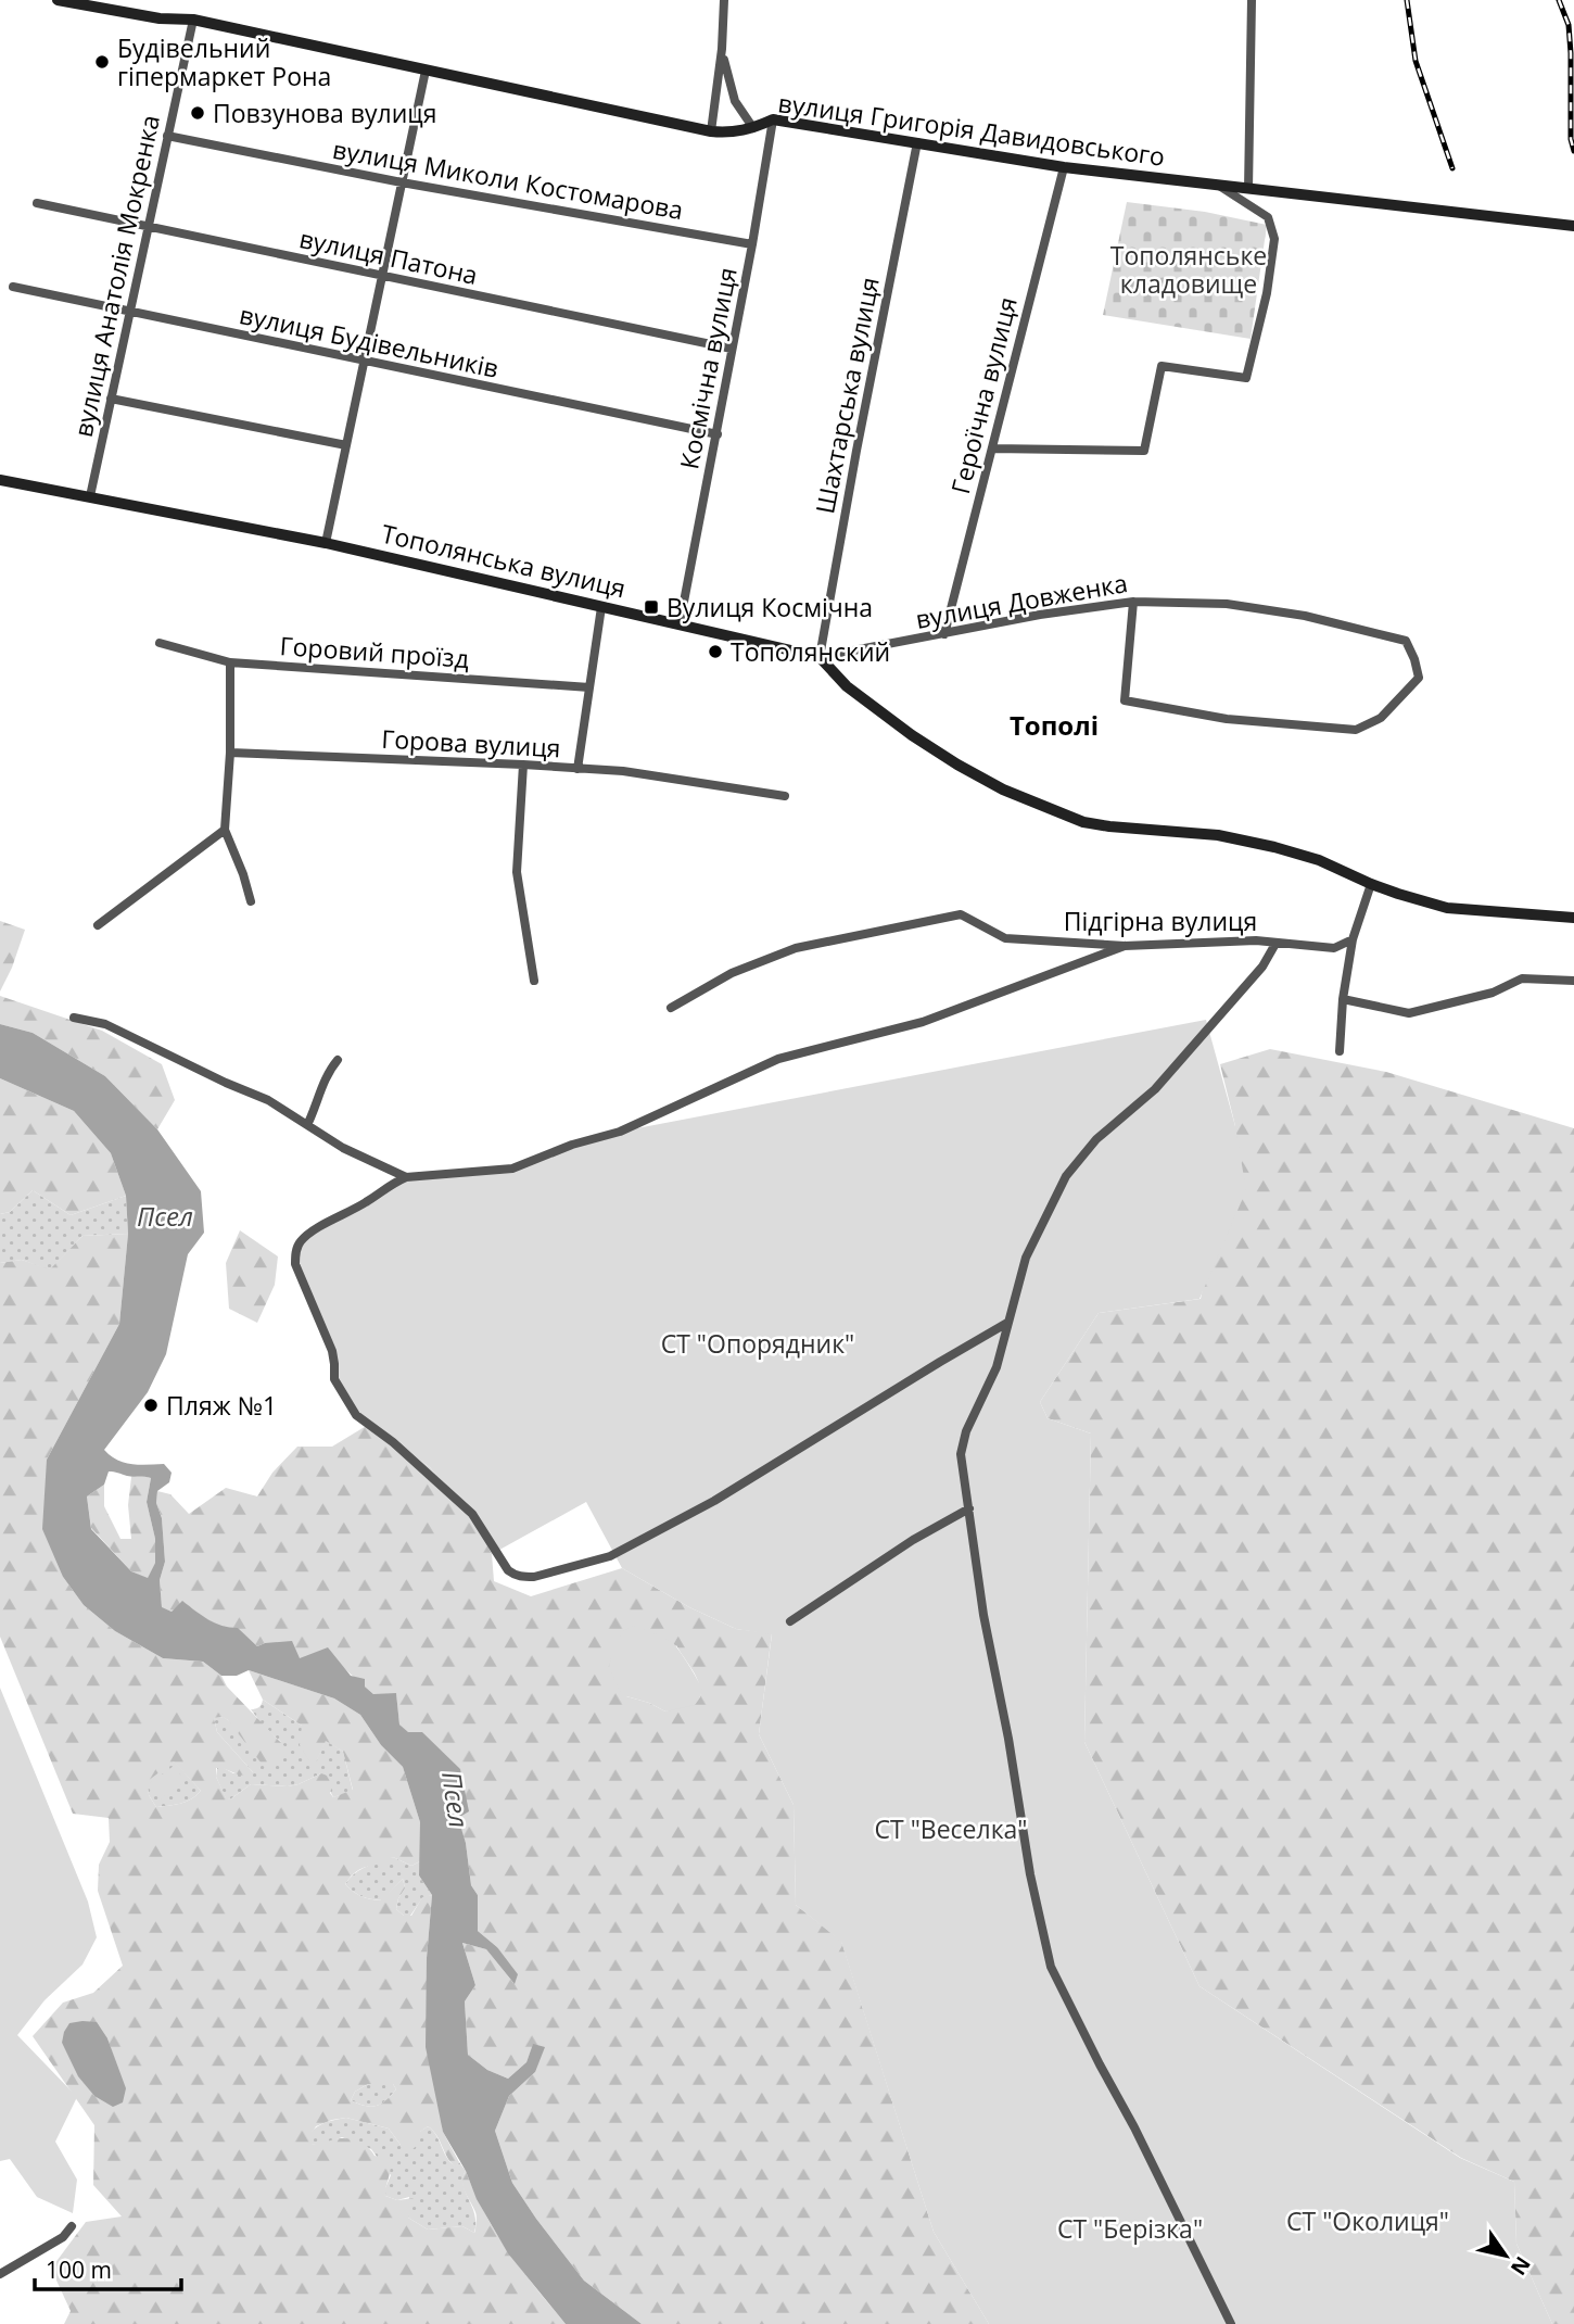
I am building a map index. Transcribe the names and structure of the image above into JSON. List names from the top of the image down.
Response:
{
  "streets": {
    "street": [
      "вулиця Григорія Давидовського",
      "вулиця Миколи Костомарова",
      "вулиця Патона",
      "вулиця Анатолія Мокренка",
      "вулиця Будівельників",
      "Космічна вулиця",
      "Шахтарська вулиця",
      "Героїчна вулиця",
      "Тополянська вулиця",
      "вулиця Довженка",
      "Горовий проїзд",
      "Горова вулиця",
      "Підгірна вулиця"
    ]
  },
  "crossings": [
    ["вулиця Григорія Давидовського", "вулиця Анатолія Мокренка"],
    ["вулиця Григорія Давидовського", "Космічна вулиця"],
    ["вулиця Григорія Давидовського", "Шахтарська вулиця"],
    ["вулиця Григорія Давидовського", "Героїчна вулиця"],
    ["вулиця Миколи Костомарова", "вулиця Анатолія Мокренка"],
    ["вулиця Миколи Костомарова", "Космічна вулиця"],
    ["вулиця Патона", "вулиця Анатолія Мокренка"],
    ["вулиця Патона", "Космічна вулиця"],
    ["вулиця Анатолія Мокренка", "вулиця Будівельників"],
    ["вулиця Анатолія Мокренка", "Тополянська вулиця"],
    ["вулиця Будівельників", "Космічна вулиця"],
    ["Космічна вулиця", "Тополянська вулиця"],
    ["Шахтарська вулиця", "Тополянська вулиця"],
    ["Шахтарська вулиця", "вулиця Довженка"],
    ["Героїчна вулиця", "вулиця Довженка"],
    ["Тополянська вулиця", "вулиця Довженка"]
  ],
  "districts": ["Тополі"],
  "water": ["Псел"],
  "parks": [
    "Тополянське кладовище",
    "СТ \"Опорядник\"",
    "СТ \"Веселка\"",
    "СТ \"Околиця\"",
    "СТ \"Берізка\""
  ],
  "places": {
    "other": [
      "Будівельний гіпермаркет Рона",
      "Повзунова вулиця",
      "Тополянский",
      "Пляж №1"
    ],
    "transit": ["Вулиця Космічна"]
  },
  "scale_bar": "100 m",
  "north": "bottom right"
}
